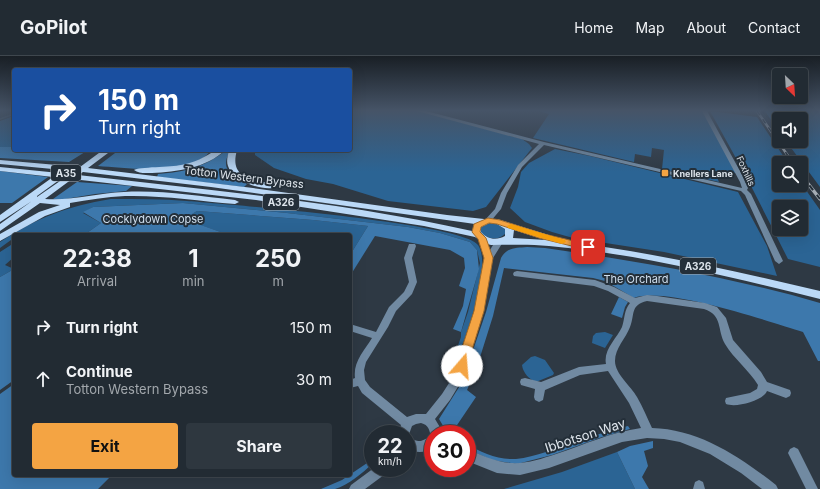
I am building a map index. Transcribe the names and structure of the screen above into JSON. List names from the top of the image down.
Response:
{
  "streets": {
    "main road": ["A35", "Totton Western Bypass", "A326"],
    "street": ["Foxhills", "Ibbotson Way"]
  },
  "crossings": [
    ["Totton Western Bypass", "A326"]
  ],
  "parks": ["Cocklydown Copse", "The Orchard"],
  "places": {
    "transit": ["Knellers Lane"]
  },
  "north": "bottom right",
  "page": {
    "header": "GoPilot",
    "nav": [
      "Home",
      "Map",
      "About",
      "Contact"
    ],
    "turn": ["150 m", "Turn right"],
    "eta": [
      "22:38",
      "Arrival",
      "1",
      "min",
      "250",
      "m"
    ],
    "list": [
      {
        "name": "Turn right",
        "value": "150 m"
      },
      {
        "name": "Continue",
        "note": "Totton Western Bypass",
        "value": "30 m"
      }
    ],
    "buttons": ["Exit", "Share"],
    "speed": "22 km/h",
    "limit": "30"
  }
}
